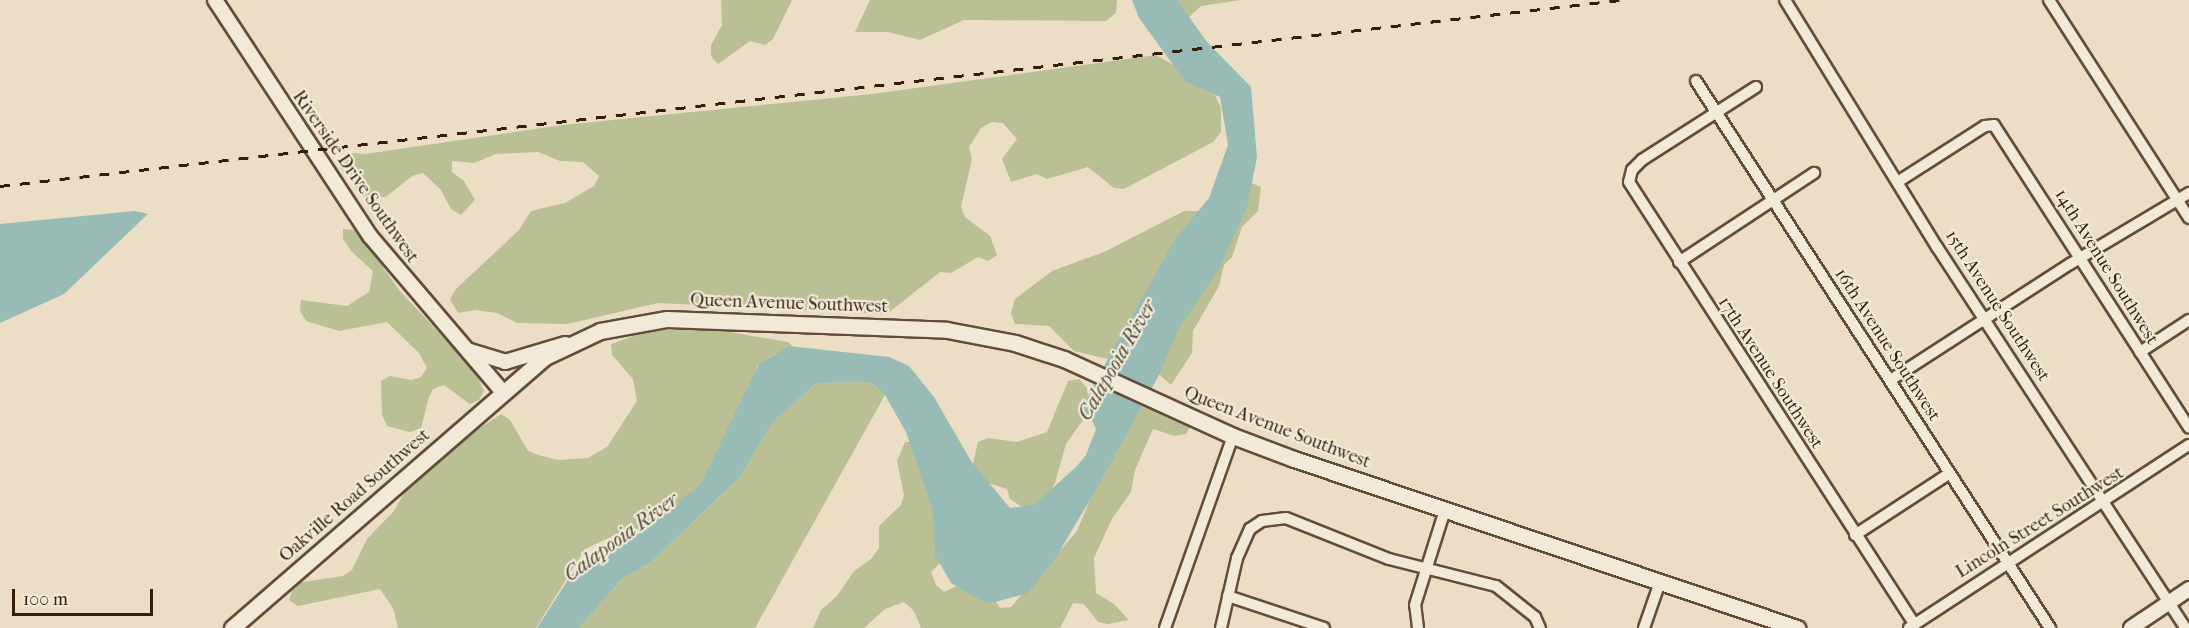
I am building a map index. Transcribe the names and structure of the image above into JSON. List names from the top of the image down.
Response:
{
  "streets": {
    "main road": ["Queen Avenue Southwest", "Oakville Road Southwest"],
    "street": [
      "Riverside Drive Southwest",
      "14th Avenue Southwest",
      "15th Avenue Southwest",
      "16th Avenue Southwest",
      "17th Avenue Southwest",
      "Lincoln Street Southwest"
    ]
  },
  "crossings": [
    ["Riverside Drive Southwest", "Queen Avenue Southwest"],
    ["Riverside Drive Southwest", "Oakville Road Southwest"],
    ["14th Avenue Southwest", "15th Avenue Southwest"],
    ["Queen Avenue Southwest", "Oakville Road Southwest"],
    ["15th Avenue Southwest", "Lincoln Street Southwest"],
    ["16th Avenue Southwest", "17th Avenue Southwest"],
    ["16th Avenue Southwest", "Lincoln Street Southwest"],
    ["17th Avenue Southwest", "Lincoln Street Southwest"]
  ],
  "water": ["Calapooia River"],
  "scale_bar": "100 m"
}
